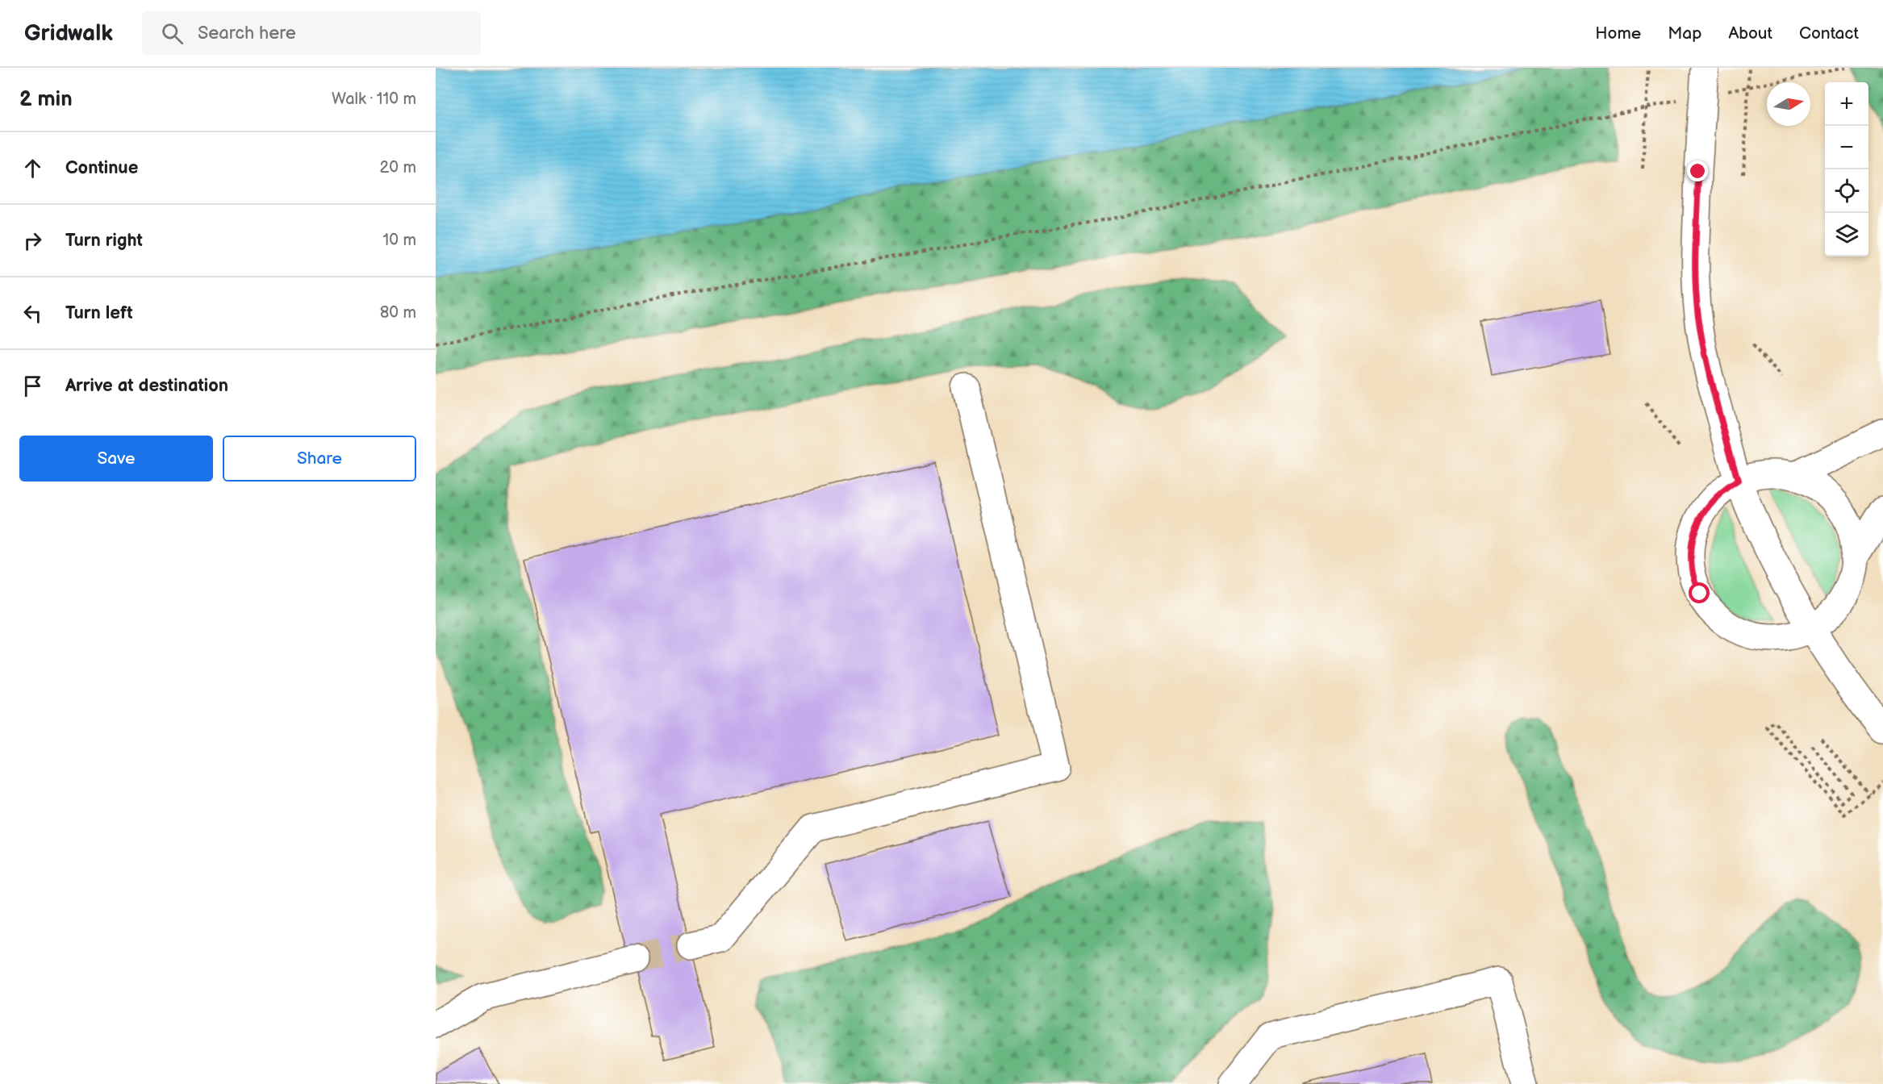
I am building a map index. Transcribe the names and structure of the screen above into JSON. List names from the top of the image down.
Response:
{
  "north": "right",
  "page": {
    "header": "Gridwalk",
    "search": "Search here",
    "nav": [
      "Home",
      "Map",
      "About",
      "Contact"
    ],
    "heading": ["2 min", "Walk · 110 m"],
    "map_buttons": ["+", "−"],
    "list": [
      ["Continue", "20 m"],
      ["Turn right", "10 m"],
      ["Turn left", "80 m"],
      "Arrive at destination"
    ],
    "buttons": ["Save", "Share"]
  }
}
